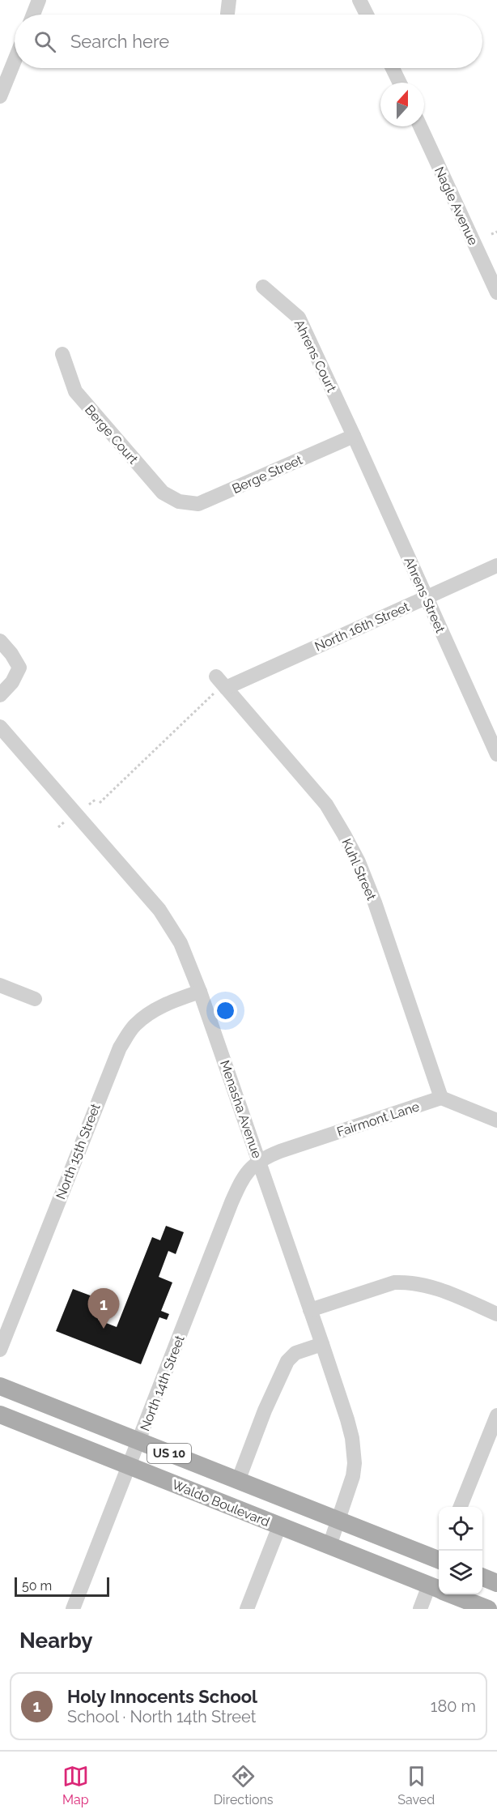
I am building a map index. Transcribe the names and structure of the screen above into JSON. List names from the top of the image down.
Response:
{
  "streets": {
    "main road": ["US 10", "Waldo Boulevard"],
    "street": [
      "Nagle Avenue",
      "Ahrens Court",
      "Berge Court",
      "Berge Street",
      "Ahrens Street",
      "North 16th Street",
      "Kuhl Street",
      "Menasha Avenue",
      "Fairmont Lane",
      "North 15th Street",
      "North 14th Street"
    ]
  },
  "crossings": [
    ["Ahrens Court", "Berge Street"],
    ["Ahrens Court", "Ahrens Street"],
    ["Berge Court", "Berge Street"],
    ["Berge Street", "Ahrens Street"],
    ["Ahrens Street", "North 16th Street"],
    ["North 16th Street", "Kuhl Street"],
    ["Kuhl Street", "Fairmont Lane"],
    ["Menasha Avenue", "Fairmont Lane"],
    ["Menasha Avenue", "North 15th Street"],
    ["Menasha Avenue", "North 14th Street"],
    ["Menasha Avenue", "Waldo Boulevard"],
    ["Fairmont Lane", "North 14th Street"],
    ["North 14th Street", "Waldo Boulevard"]
  ],
  "scale_bar": "50 m",
  "north": "top",
  "page": {
    "search": "Search here",
    "pins": "1",
    "scale": "50 m",
    "heading": "Nearby",
    "list": [
      {
        "mark": "1",
        "name": "Holy Innocents School",
        "note": "School · North 14th Street",
        "value": "180 m"
      }
    ],
    "nav": ["Map", "Directions", "Saved"]
  }
}
